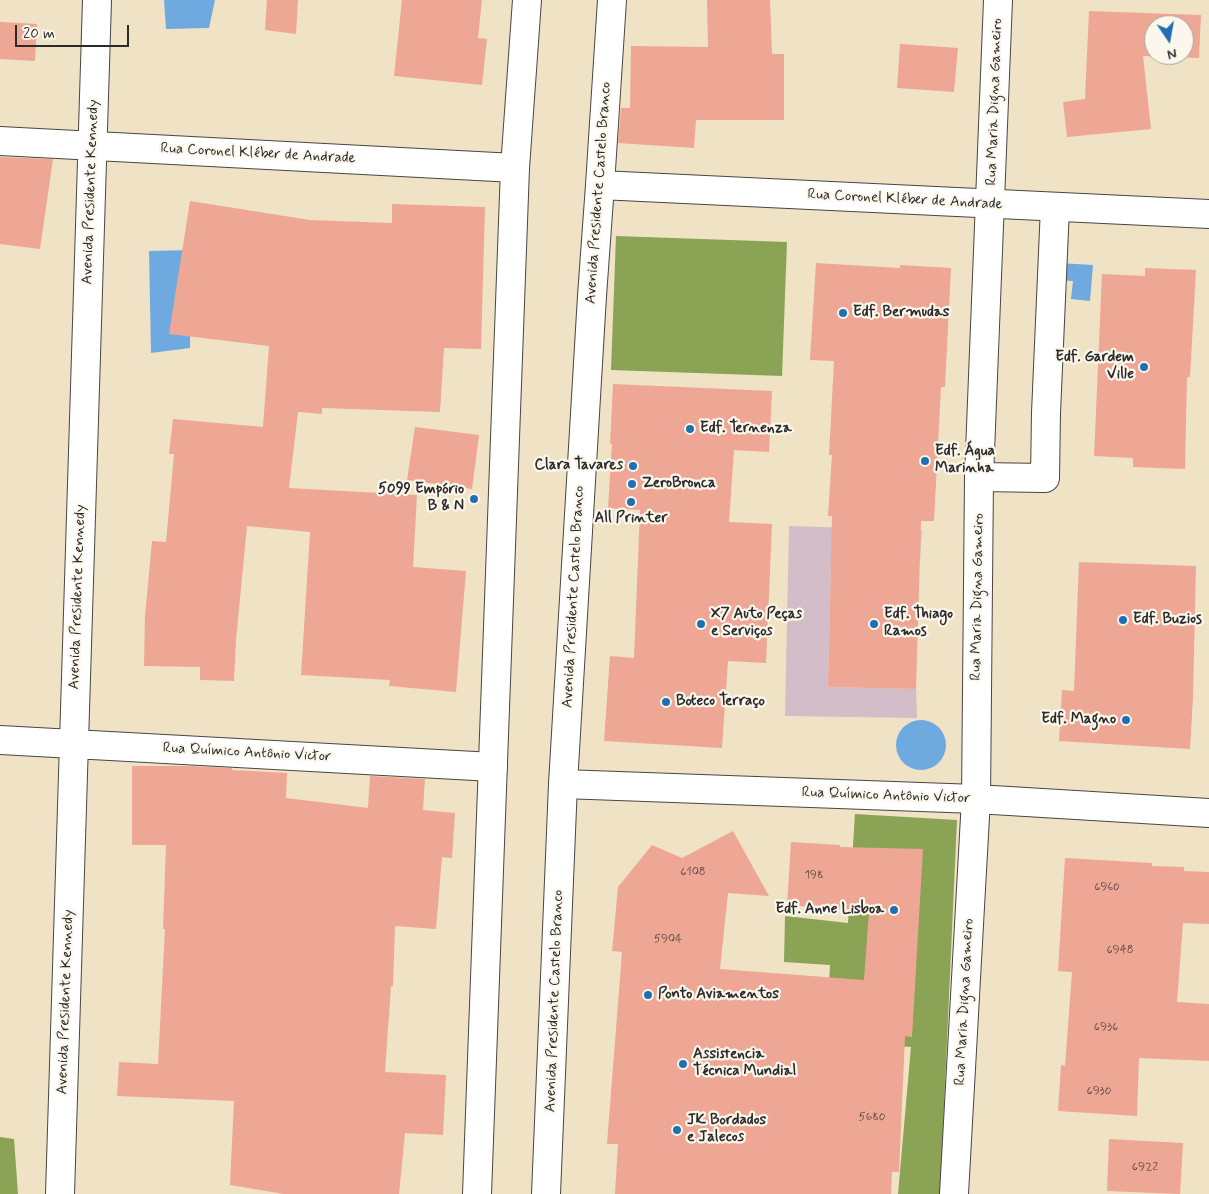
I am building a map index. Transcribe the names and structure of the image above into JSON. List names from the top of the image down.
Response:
{
  "streets": {
    "street": [
      "Rua Maria Digna Gameiro",
      "Rua Coronel Kléber de Andrade",
      "Avenida Presidente Kennedy",
      "Avenida Presidente Castelo Branco",
      "Rua Químico Antônio Victor"
    ]
  },
  "crossings": [
    ["Rua Maria Digna Gameiro", "Rua Coronel Kléber de Andrade"],
    ["Rua Maria Digna Gameiro", "Rua Químico Antônio Victor"],
    ["Rua Coronel Kléber de Andrade", "Avenida Presidente Kennedy"],
    ["Rua Coronel Kléber de Andrade", "Avenida Presidente Castelo Branco"],
    ["Avenida Presidente Kennedy", "Rua Químico Antônio Victor"],
    ["Avenida Presidente Castelo Branco", "Rua Químico Antônio Victor"]
  ],
  "places": [
    "Edf. Bermudas",
    "Edf. Gardem Ville",
    "Edf. Ternenza",
    "Edf. Água Marinha",
    "Clara Tavares",
    "ZeroBronca",
    "5099 Empório B & N",
    "All Printer",
    "Edf. Buzios",
    "X7 Auto Peças e Serviços",
    "Edf. Thiago Ramos",
    "Boteco Terraço",
    "Edf. Magno",
    "Edf. Anne Lisboa",
    "Ponto Aviamentos",
    "Assistencia Técnica Mundial",
    "JK Bordados e Jalecos"
  ],
  "house_numbers": [
    "6108",
    "198",
    "6960",
    "5904",
    "6948",
    "6936",
    "6930",
    "5680",
    "6922"
  ],
  "scale_bar": "20 m",
  "north": "bottom"
}
